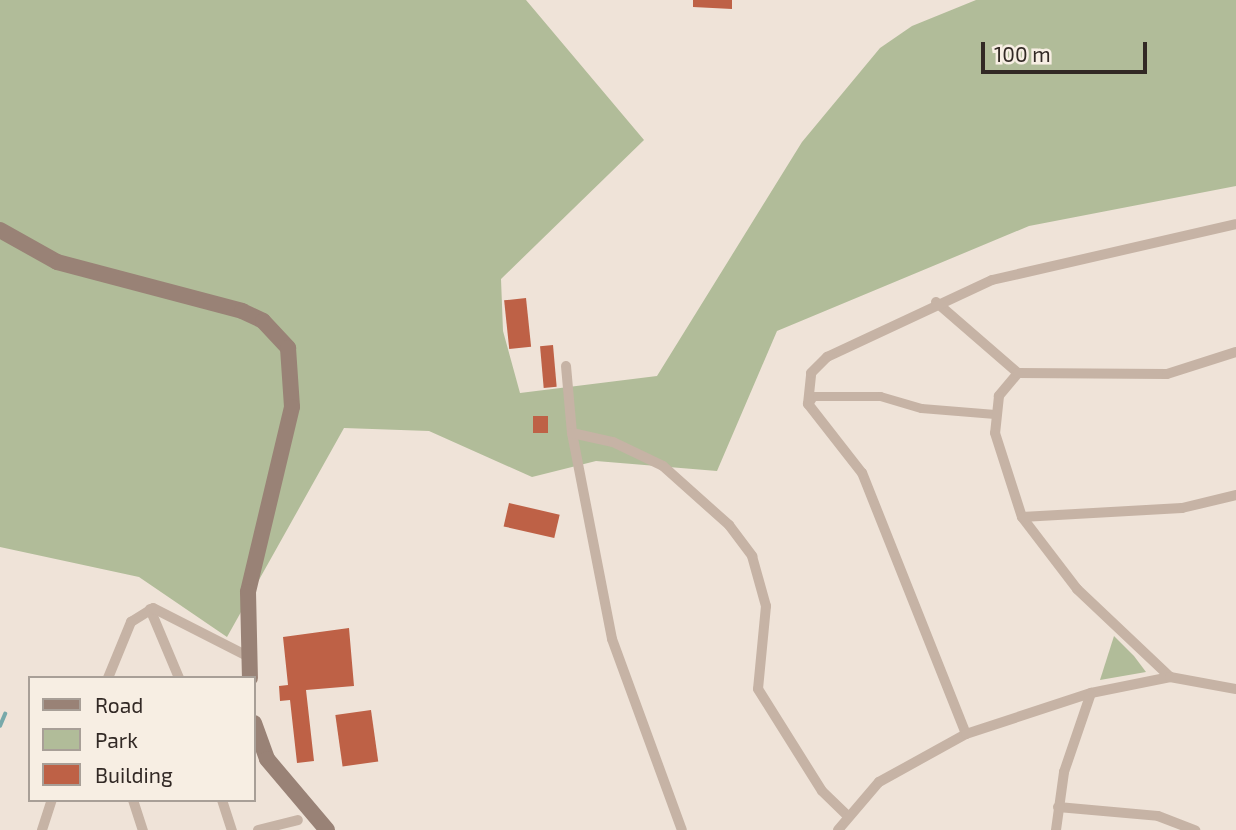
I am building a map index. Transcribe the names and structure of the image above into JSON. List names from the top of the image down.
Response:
{
  "legend": ["Road", "Park", "Building"],
  "scale_bar": "100 m"
}
